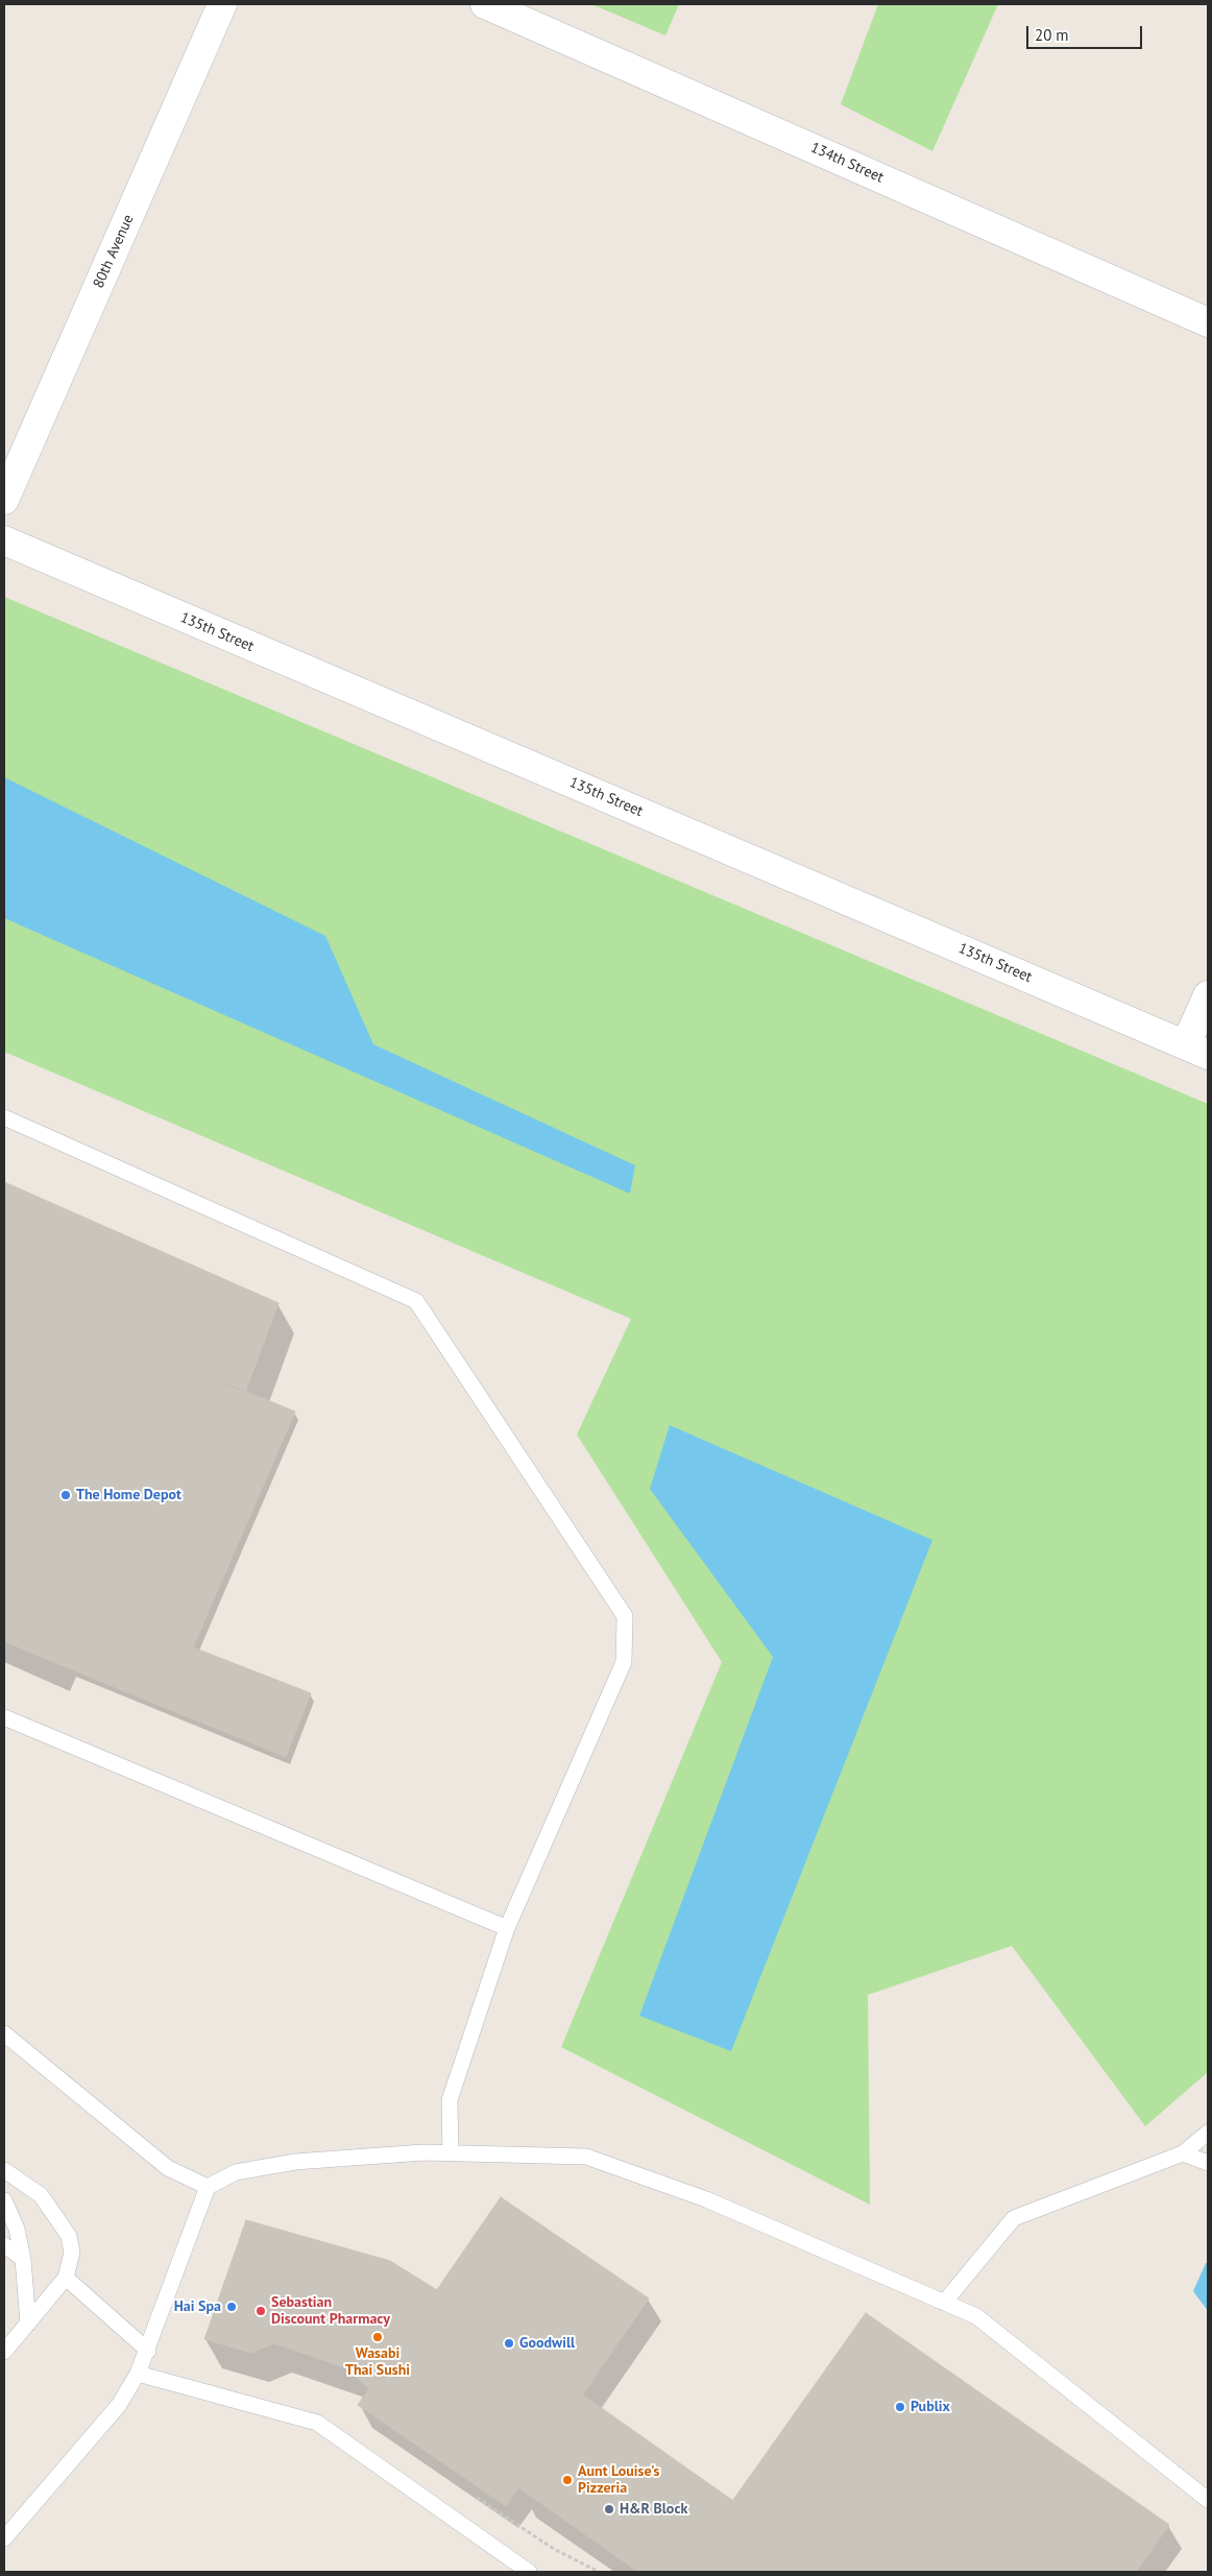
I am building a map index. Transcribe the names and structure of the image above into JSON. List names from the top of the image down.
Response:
{
  "streets": {
    "street": ["134th Street", "80th Avenue", "135th Street"]
  },
  "places": [
    "The Home Depot",
    "Hai Spa",
    "Sebastian Discount Pharmacy",
    "Wasabi Thai Sushi",
    "Goodwill",
    "Publix",
    "Aunt Louise's Pizzeria",
    "H&R Block"
  ],
  "scale_bar": "20 m"
}
